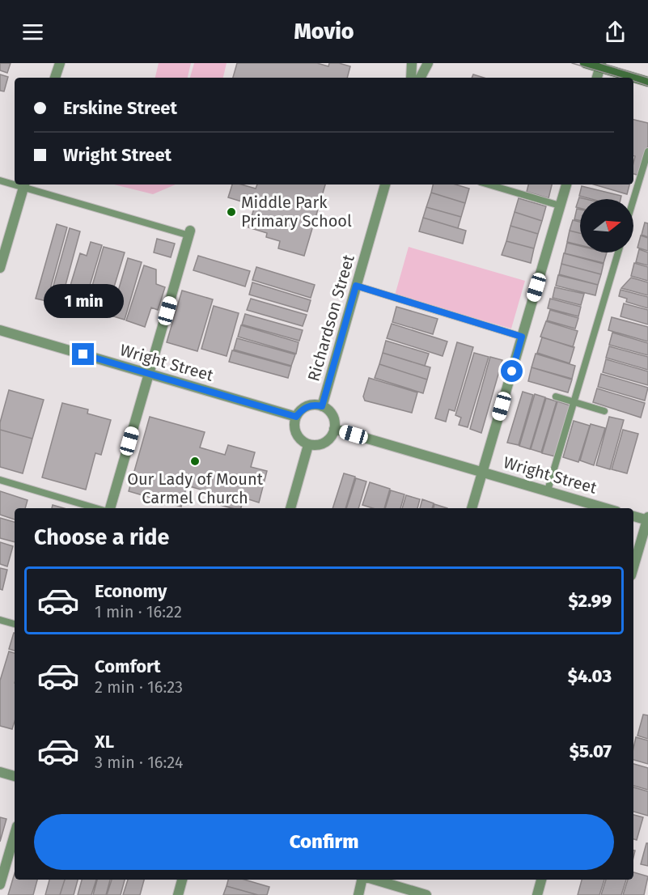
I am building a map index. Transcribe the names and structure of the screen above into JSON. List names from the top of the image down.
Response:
{
  "streets": {
    "street": ["Richardson Street", "Wright Street"]
  },
  "crossings": [
    ["Richardson Street", "Wright Street"]
  ],
  "places": ["Middle Park Primary School", "Our Lady of Mount Carmel Church"],
  "north": "right",
  "page": {
    "header": "Movio",
    "banner": ["Erskine Street", "Wright Street"],
    "bubble": "1 min",
    "heading": "Choose a ride",
    "list": [
      {
        "name": "Economy",
        "note": "1 min · 16:22",
        "value": "$2.99"
      },
      {
        "name": "Comfort",
        "note": "2 min · 16:23",
        "value": "$4.03"
      },
      {
        "name": "XL",
        "note": "3 min · 16:24",
        "value": "$5.07"
      }
    ],
    "buttons": "Confirm"
  }
}
